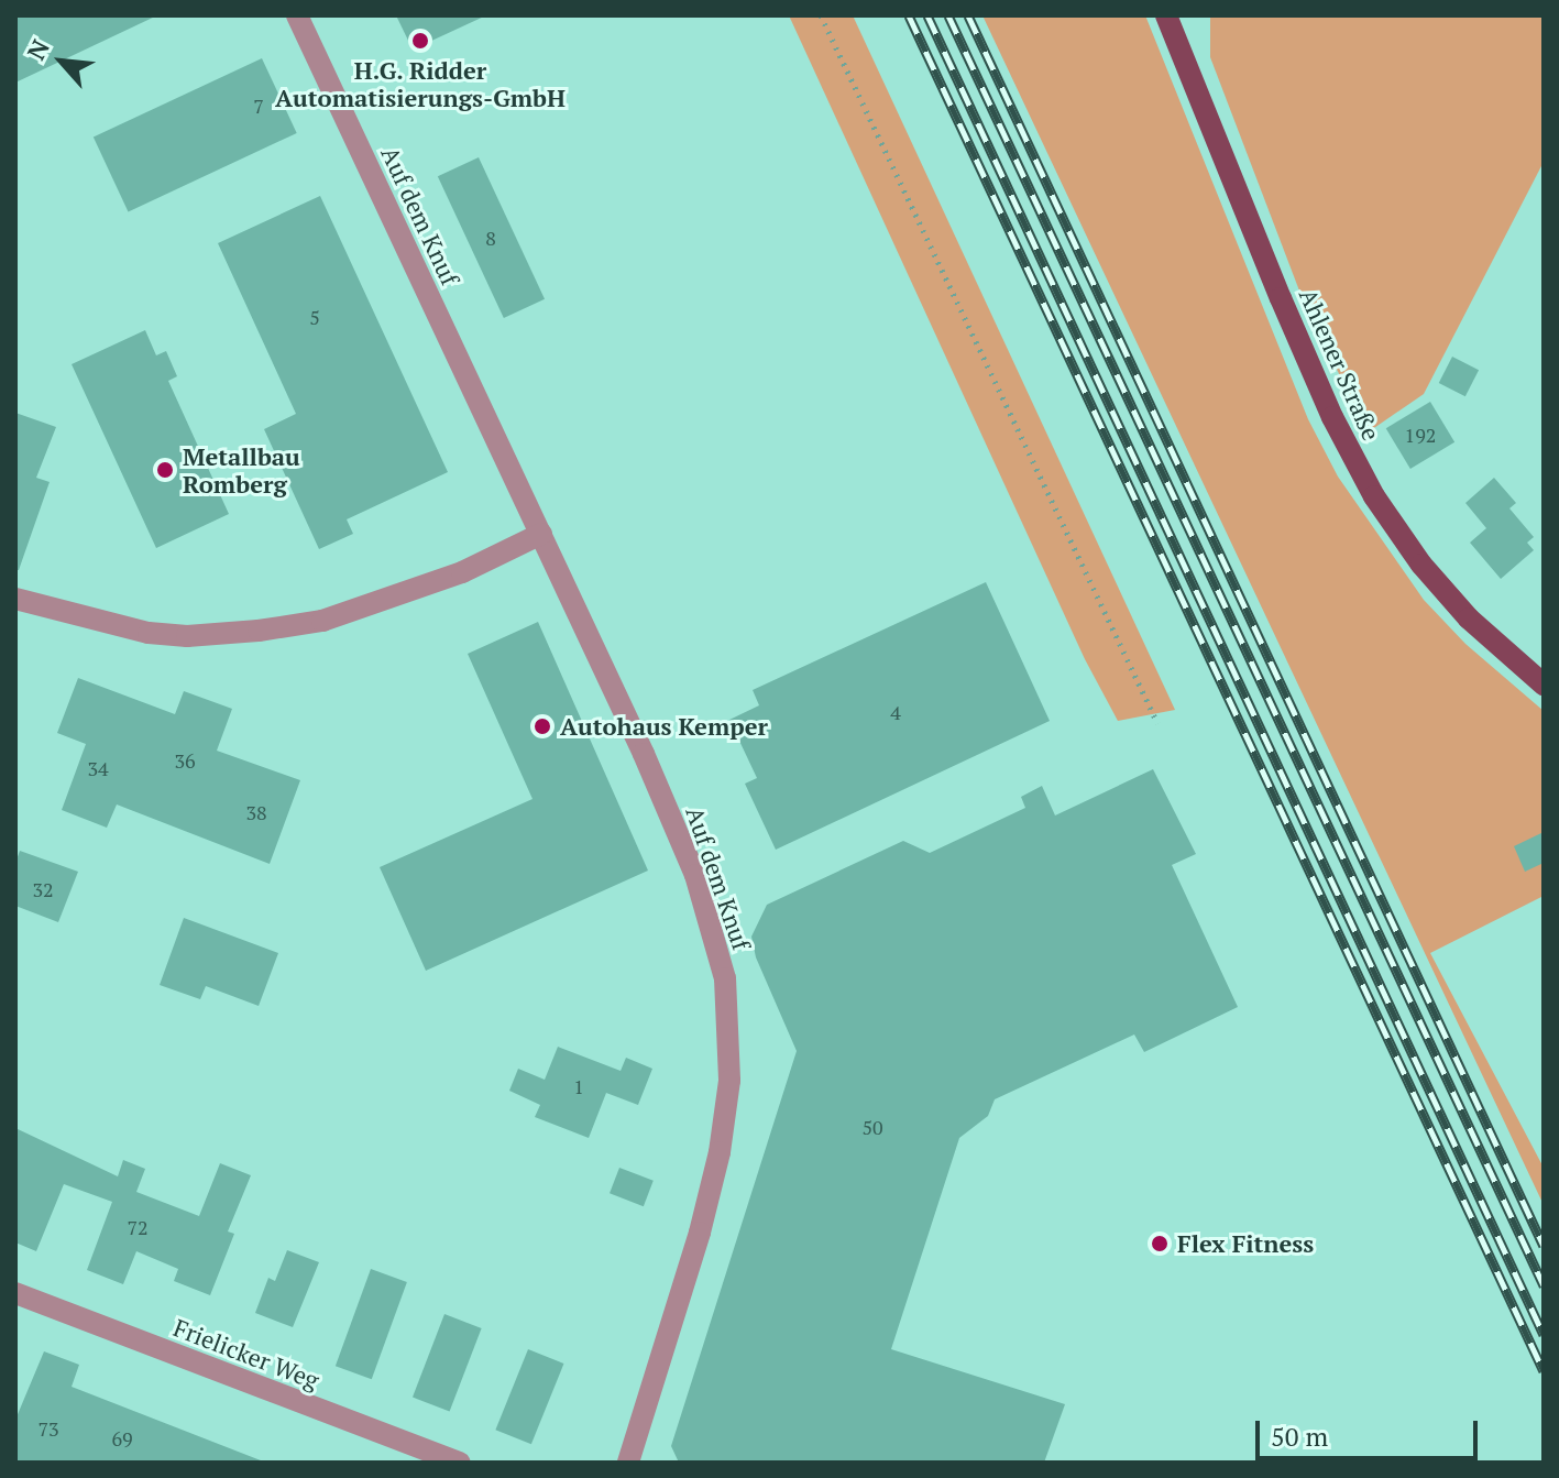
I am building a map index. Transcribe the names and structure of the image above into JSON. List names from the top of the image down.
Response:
{
  "streets": {
    "main road": ["Ahlener Straße"],
    "street": ["Auf dem Knuf", "Frielicker Weg"]
  },
  "places": [
    "H.G. Ridder Automatisierungs-GmbH",
    "Metallbau Romberg",
    "Autohaus Kemper",
    "Flex Fitness"
  ],
  "house_numbers": [
    "7",
    "8",
    "5",
    "192",
    "4",
    "36",
    "34",
    "38",
    "32",
    "1",
    "50",
    "72",
    "73",
    "69"
  ],
  "scale_bar": "50 m",
  "north": "top left"
}
